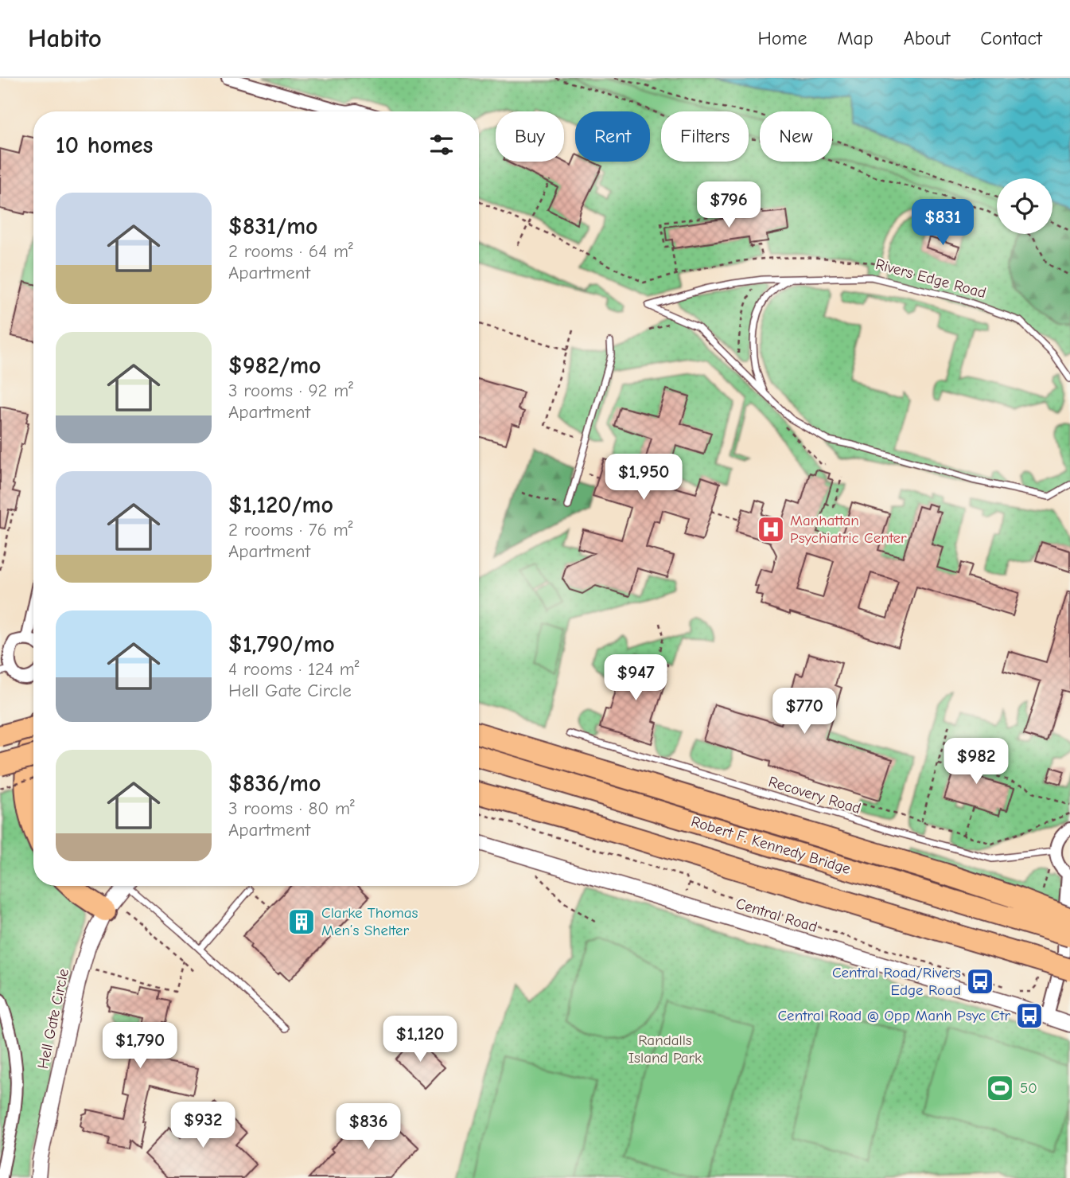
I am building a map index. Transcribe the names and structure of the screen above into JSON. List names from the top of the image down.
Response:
{
  "streets": {
    "highway": ["Robert F. Kennedy Bridge"],
    "street": ["Central Road", "Hell Gate Circle"],
    "lane": ["Rivers Edge Road", "Recovery Road"]
  },
  "parks": ["Randalls Island Park"],
  "places": {
    "hospital": ["Manhattan Psychiatric Center"],
    "building": ["Clarke Thomas Men’s Shelter"],
    "bus stop": ["Central Road/Rivers Edge Road", "Central Road @ Opp Manh Psyc Ctr"],
    "sports": ["50"]
  },
  "page": {
    "header": "Habito",
    "nav": [
      "Home",
      "Map",
      "About",
      "Contact"
    ],
    "chip": [
      "Buy",
      "Rent",
      "Filters",
      "New"
    ],
    "heading": "10 homes",
    "list": [
      {
        "name": "$831/mo",
        "note": "2 rooms · 64 m² · Apartment"
      },
      {
        "name": "$982/mo",
        "note": "3 rooms · 92 m² · Apartment"
      },
      {
        "name": "$1,120/mo",
        "note": "2 rooms · 76 m² · Apartment"
      },
      {
        "name": "$1,790/mo",
        "note": "4 rooms · 124 m² · Hell Gate Circle"
      },
      {
        "name": "$836/mo",
        "note": "3 rooms · 80 m² · Apartment"
      }
    ],
    "price": [
      "$796",
      "$831",
      "$1,950",
      "$947",
      "$770",
      "$982",
      "$1,120",
      "$1,790",
      "$932",
      "$836"
    ]
  }
}
